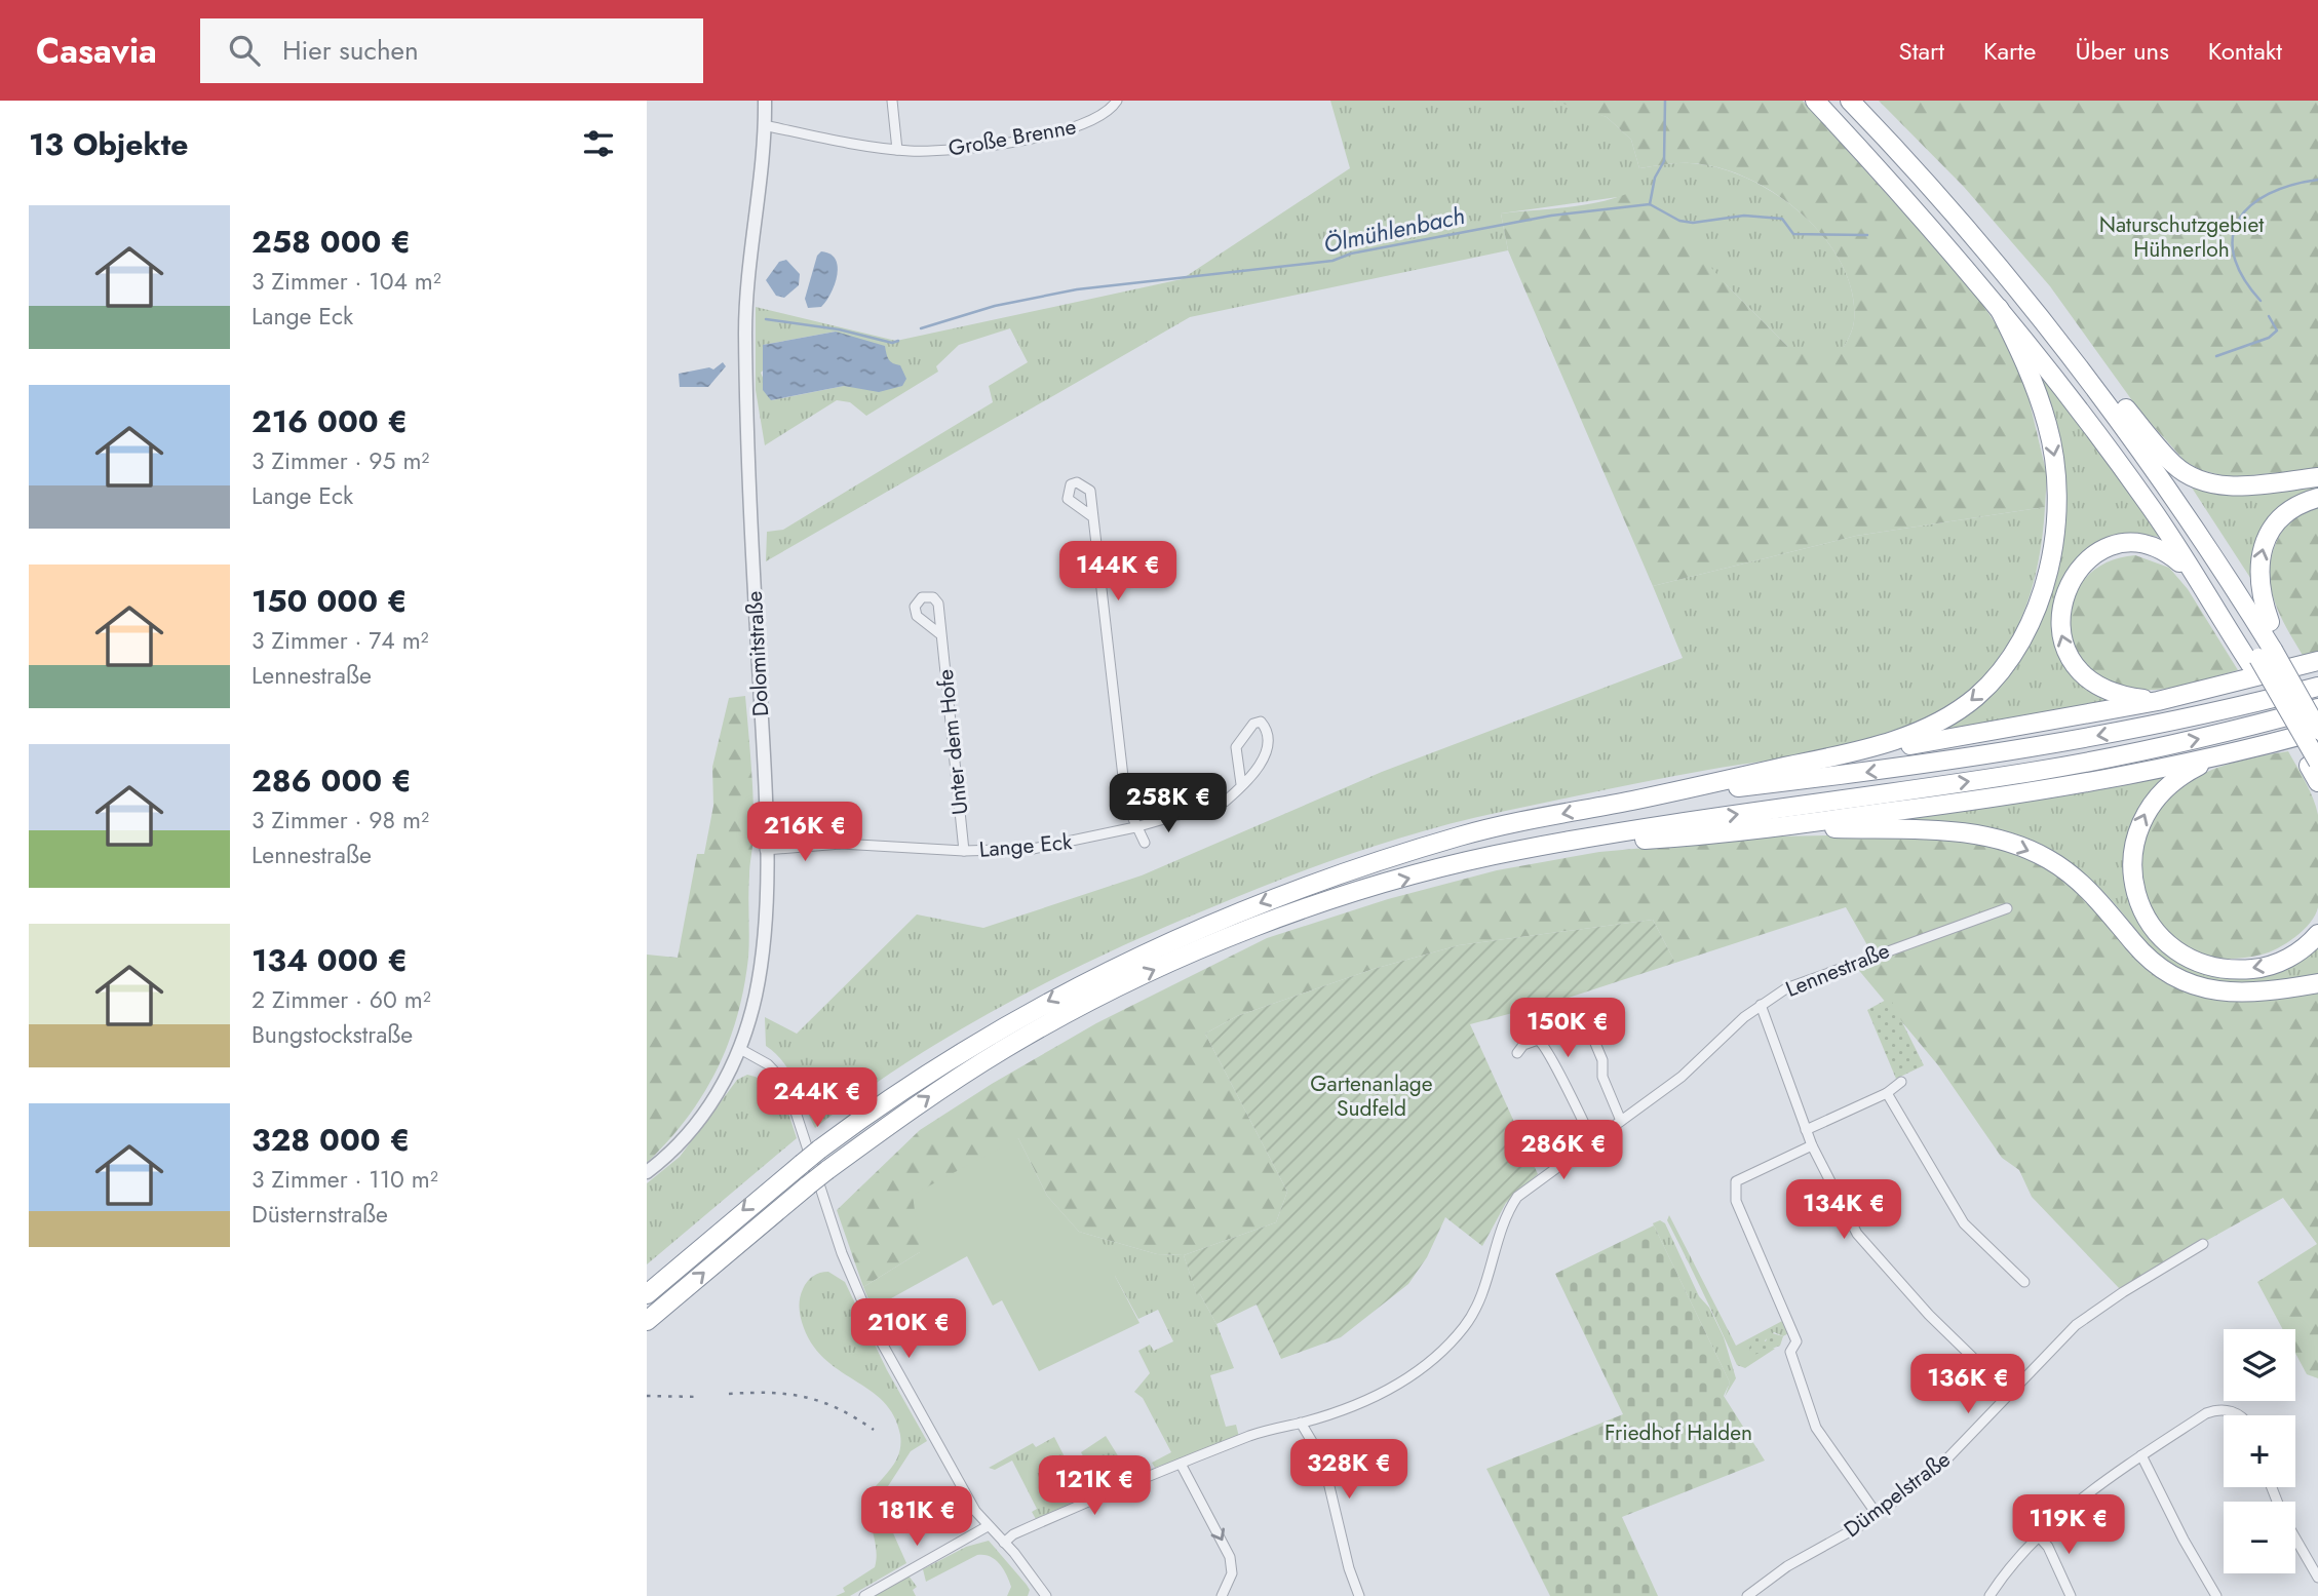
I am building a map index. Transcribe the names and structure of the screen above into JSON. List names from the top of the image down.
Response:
{
  "streets": {
    "street": [
      "Große Brenne",
      "Dolomitstraße",
      "Unter dem Hofe",
      "Lange Eck",
      "Lennestraße",
      "Dümpelstraße"
    ]
  },
  "crossings": [
    ["Große Brenne", "Dolomitstraße"],
    ["Dolomitstraße", "Lange Eck"],
    ["Unter dem Hofe", "Lange Eck"]
  ],
  "water": ["Ölmühlenbach"],
  "parks": ["Naturschutzgebiet Hühnerloh", "Gartenanlage Sudfeld", "Friedhof Halden"],
  "page": {
    "header": "Casavia",
    "search": "Hier suchen",
    "nav": [
      "Start",
      "Karte",
      "Über uns",
      "Kontakt"
    ],
    "heading": "13 Objekte",
    "list": [
      {
        "name": "258 000 €",
        "note": "3 Zimmer · 104 m² · Lange Eck"
      },
      {
        "name": "216 000 €",
        "note": "3 Zimmer · 95 m² · Lange Eck"
      },
      {
        "name": "150 000 €",
        "note": "3 Zimmer · 74 m² · Lennestraße"
      },
      {
        "name": "286 000 €",
        "note": "3 Zimmer · 98 m² · Lennestraße"
      },
      {
        "name": "134 000 €",
        "note": "2 Zimmer · 60 m² · Bungstockstraße"
      },
      {
        "name": "328 000 €",
        "note": "3 Zimmer · 110 m² · Düsternstraße"
      }
    ],
    "price": [
      "144K €",
      "258K €",
      "216K €",
      "150K €",
      "244K €",
      "286K €",
      "134K €",
      "210K €",
      "136K €",
      "328K €",
      "121K €",
      "181K €",
      "119K €"
    ],
    "map_buttons": ["+", "−"]
  }
}
